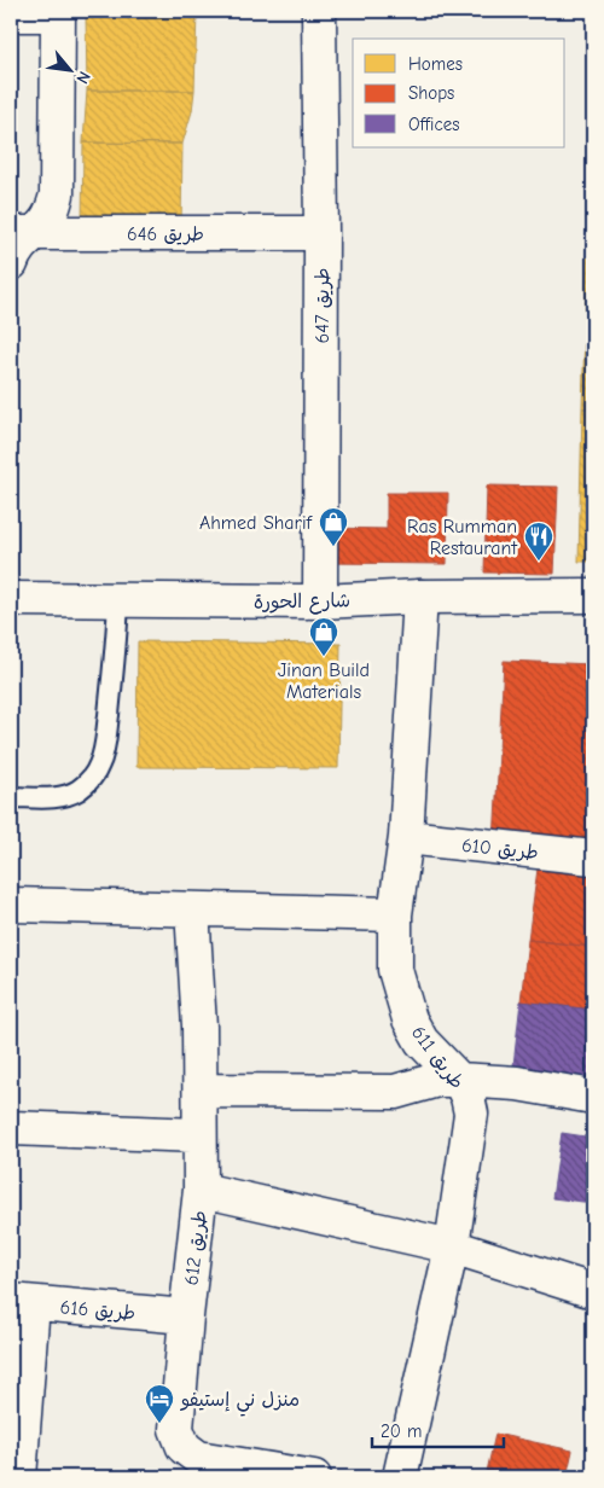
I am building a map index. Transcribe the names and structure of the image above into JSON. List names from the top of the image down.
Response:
{
  "streets": {
    "street": [
      "طريق 646",
      "طريق 647",
      "شارع الحورة",
      "طريق 610",
      "طريق 611",
      "طريق 612",
      "طريق 616"
    ]
  },
  "crossings": [
    ["طريق 646", "طريق 647"],
    ["طريق 647", "شارع الحورة"],
    ["شارع الحورة", "طريق 611"],
    ["طريق 610", "طريق 611"],
    ["طريق 612", "طريق 616"]
  ],
  "places": {
    "shop": ["Ahmed Sharif", "Jinan Build Materials"],
    "restaurant": ["Ras Rumman Restaurant"],
    "hotel": ["منزل ني إستيفو"]
  },
  "legend": ["Homes", "Shops", "Offices"],
  "scale_bar": "20 m",
  "north": "bottom right"
}
